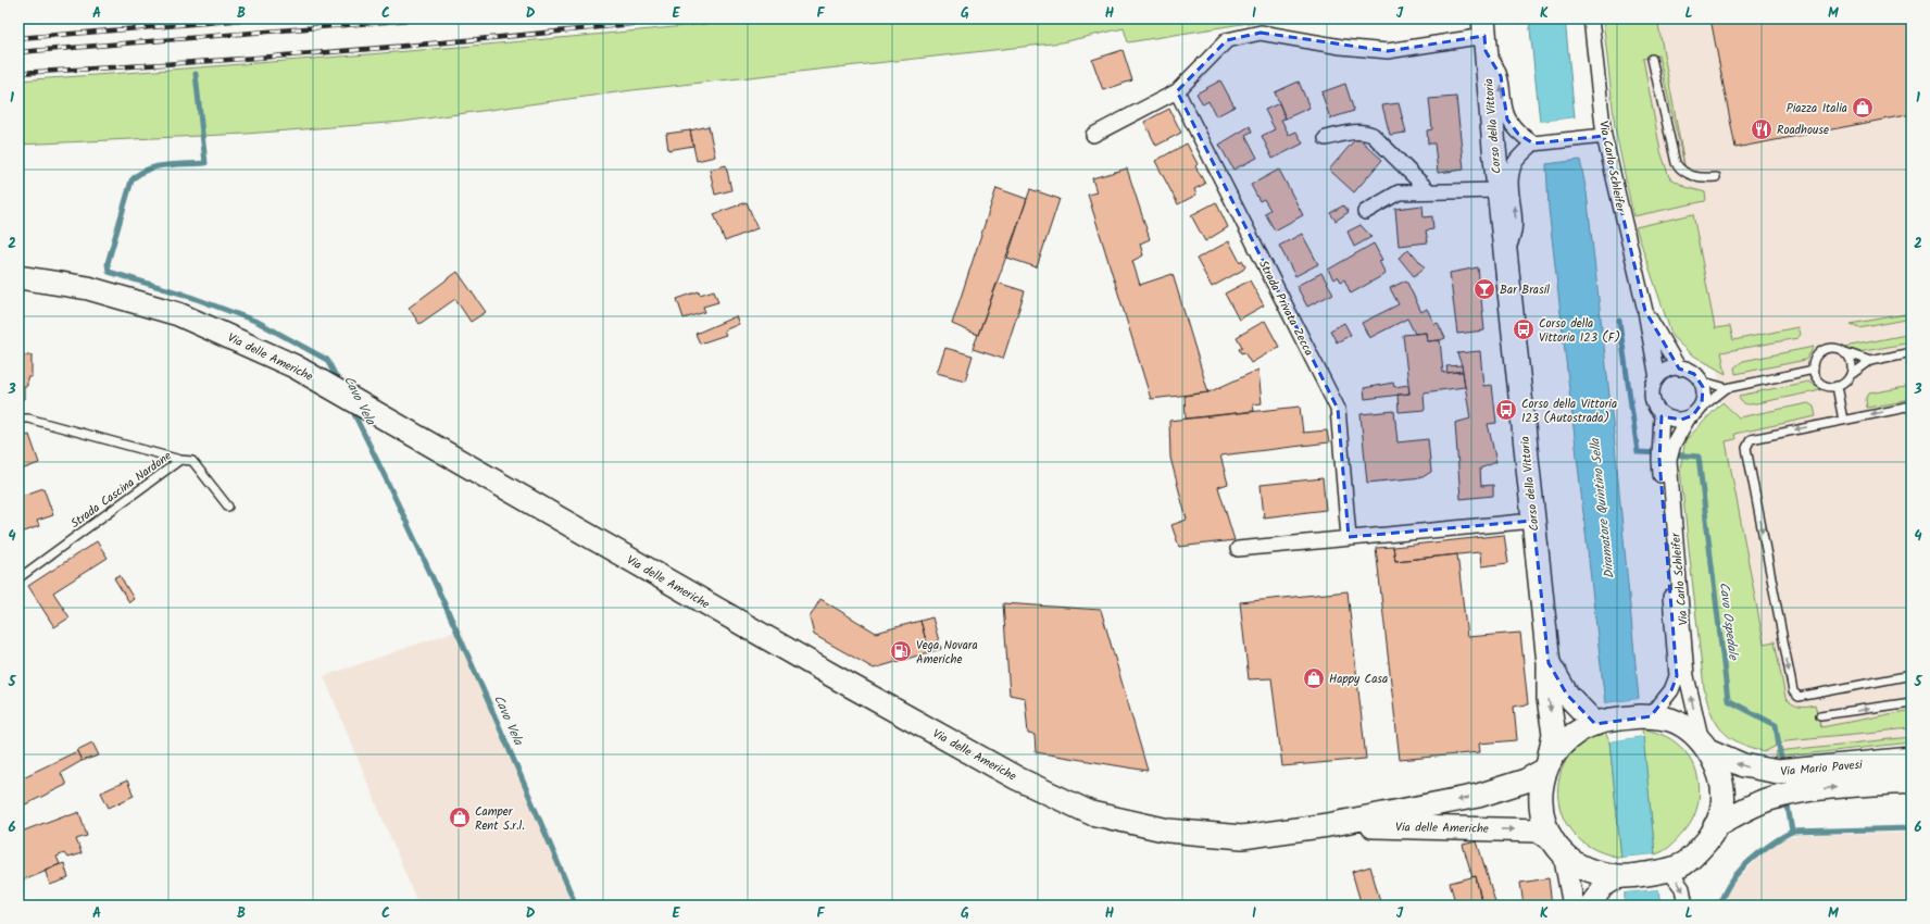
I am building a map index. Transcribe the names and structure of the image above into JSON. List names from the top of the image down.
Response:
{
  "streets": {
    "main road": ["Corso della Vittoria", "Via delle Americhe", "Via Mario Pavesi"],
    "street": ["Via Carlo Schleifer", "Strada Privata Zecca"],
    "lane": ["Strada Cascina Nardone"]
  },
  "crossings": [
    ["Corso della Vittoria", "Via delle Americhe"],
    ["Via Carlo Schleifer", "Via delle Americhe"],
    ["Via Carlo Schleifer", "Via Mario Pavesi"],
    ["Via delle Americhe", "Via Mario Pavesi"]
  ],
  "water": ["Cavo Vela", "Diramatore Quintino Sella", "Cavo Ospedale"],
  "places": {
    "shop": ["Piazza Italia", "Happy Casa", "Camper Rent S.r.l."],
    "restaurant": ["Roadhouse"],
    "bar": ["Bar Brasil"],
    "bus stop": ["Corso della Vittoria 123 (F)", "Corso della Vittoria 123 (Autostrada)"],
    "fuel station": ["Vega Novara Americhe"]
  },
  "grid": {
    "columns": [
      "A",
      "B",
      "C",
      "D",
      "E",
      "F",
      "G",
      "H",
      "I",
      "J",
      "K",
      "L",
      "M"
    ],
    "rows": [
      "1",
      "2",
      "3",
      "4",
      "5",
      "6"
    ]
  }
}
